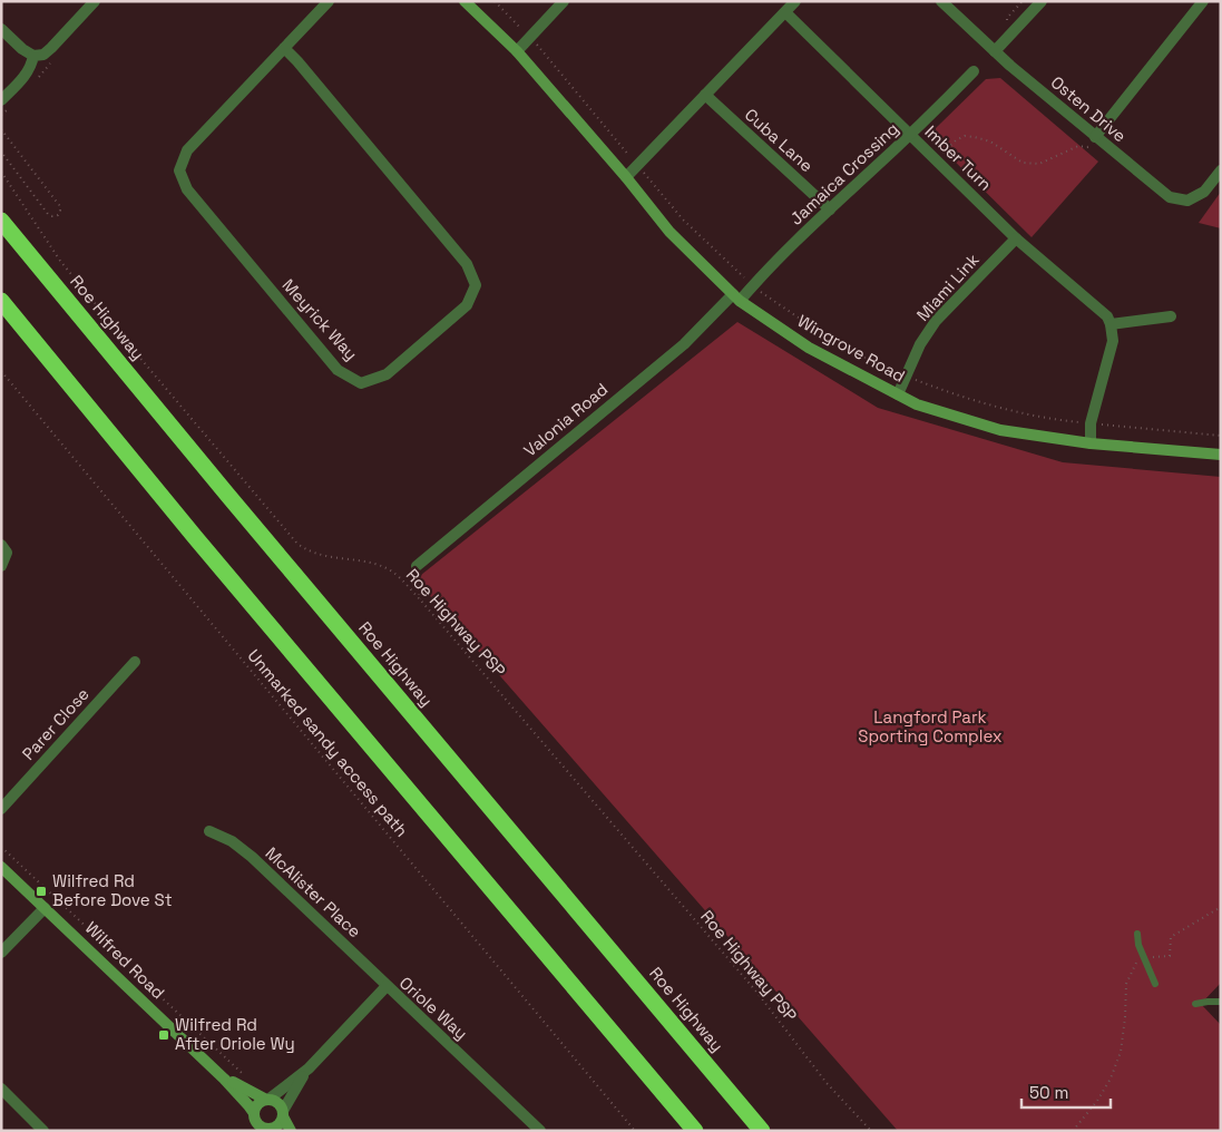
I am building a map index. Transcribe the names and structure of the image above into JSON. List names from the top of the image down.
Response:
{
  "streets": {
    "highway": ["Roe Highway"],
    "street": [
      "Osten Drive",
      "Cuba Lane",
      "Imber Turn",
      "Jamaica Crossing",
      "Miami Link",
      "Meyrick Way",
      "Wingrove Road",
      "Valonia Road",
      "Parer Close",
      "McAlister Place",
      "Wilfred Road",
      "Oriole Way"
    ],
    "path": ["Roe Highway PSP", "Unmarked sandy access path"]
  },
  "crossings": [
    ["Cuba Lane", "Jamaica Crossing"],
    ["Imber Turn", "Jamaica Crossing"],
    ["Imber Turn", "Miami Link"],
    ["Jamaica Crossing", "Wingrove Road"],
    ["Jamaica Crossing", "Valonia Road"],
    ["Miami Link", "Wingrove Road"],
    ["Wingrove Road", "Valonia Road"],
    ["McAlister Place", "Oriole Way"],
    ["Wilfred Road", "Oriole Way"]
  ],
  "parks": ["Langford Park Sporting Complex"],
  "places": {
    "transit": ["Wilfred Rd Before Dove St", "Wilfred Rd After Oriole Wy"]
  },
  "scale_bar": "50 m"
}
